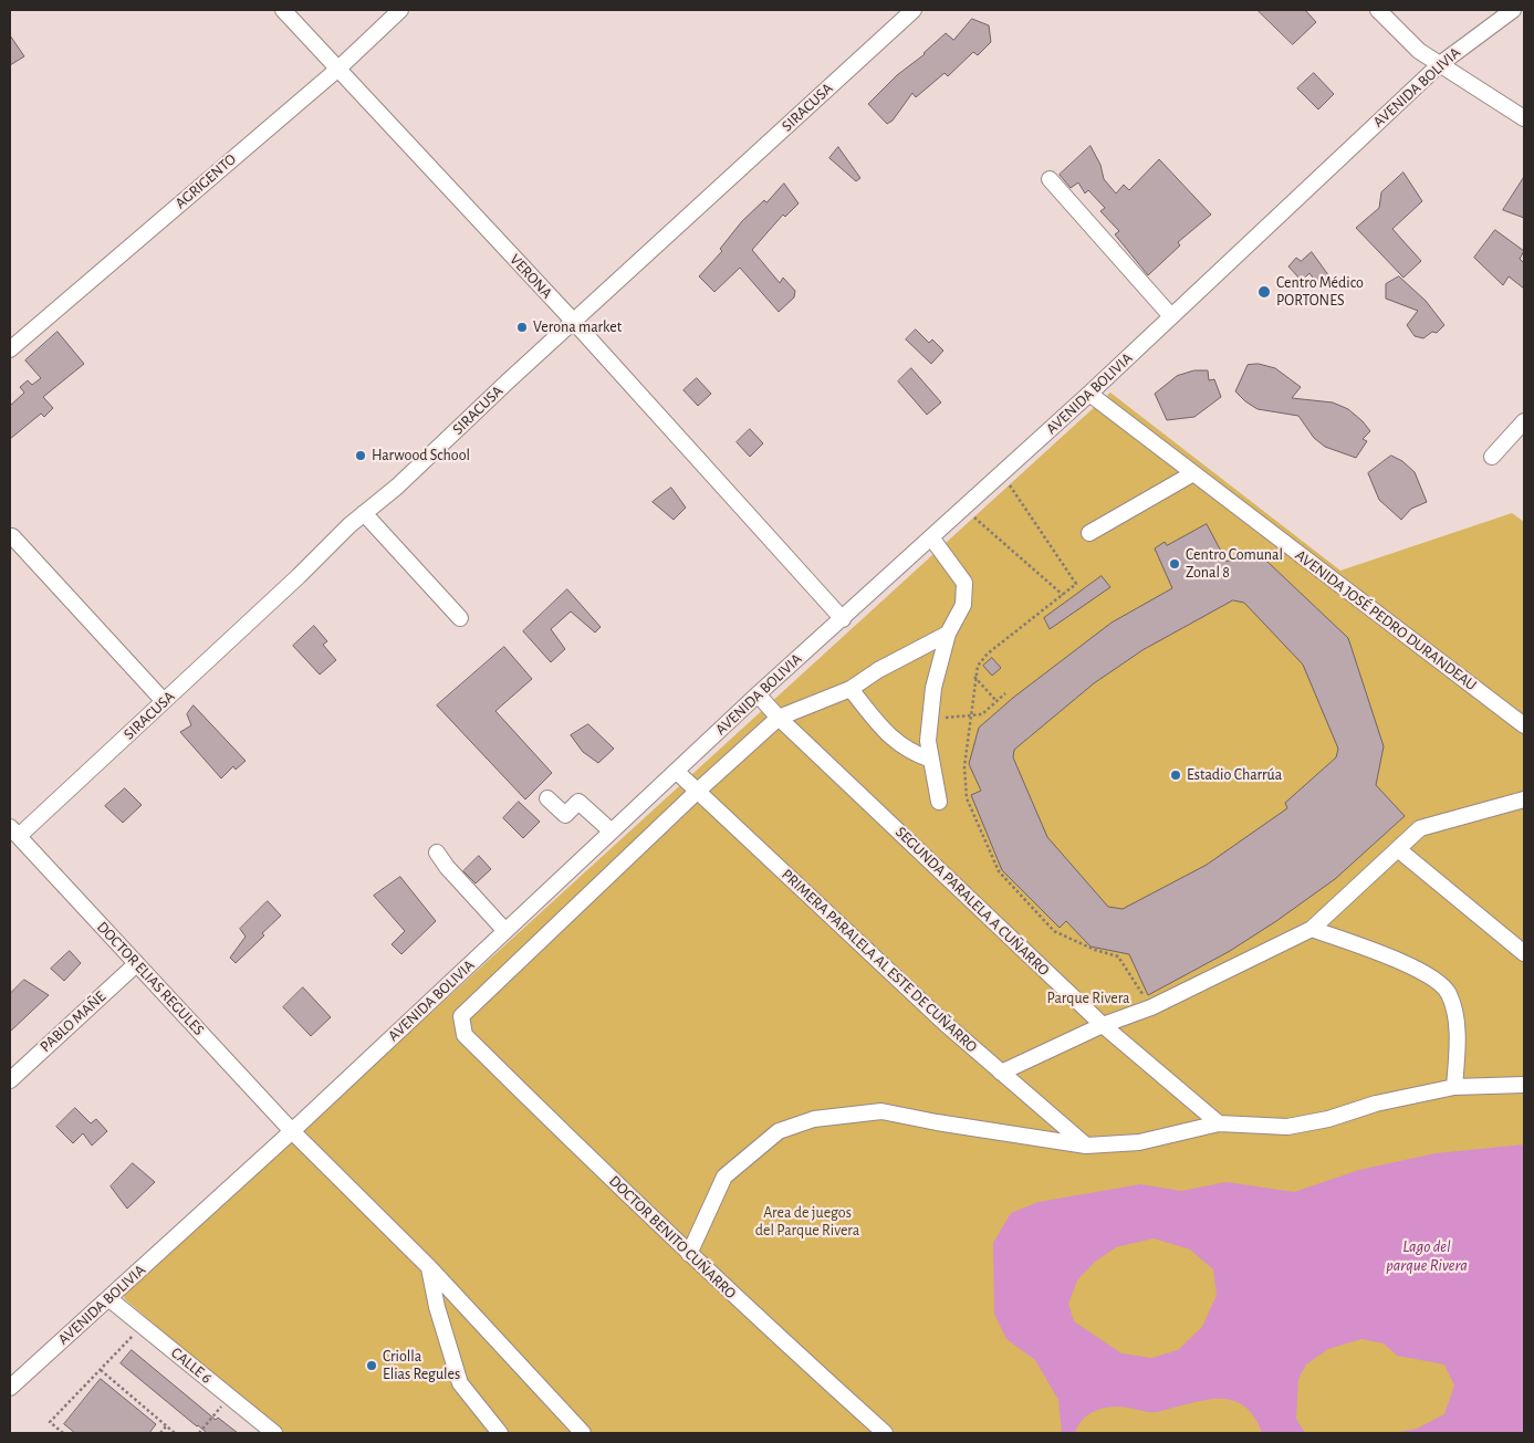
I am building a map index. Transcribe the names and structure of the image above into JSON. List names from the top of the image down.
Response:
{
  "streets": {
    "street": [
      "AVENIDA BOLIVIA",
      "SIRACUSA",
      "AGRIGENTO",
      "VERONA",
      "AVENIDA JOSÉ PEDRO DURANDEAU",
      "SEGUNDA PARALELA A CUÑARRO",
      "PRIMERA PARALELA AL ESTE DE CUÑARRO",
      "DOCTOR ELIAS REGULES",
      "PABLO MAÑE",
      "DOCTOR BENITO CUÑARRO",
      "CALLE 6"
    ]
  },
  "crossings": [
    ["AVENIDA BOLIVIA", "VERONA"],
    ["AVENIDA BOLIVIA", "AVENIDA JOSÉ PEDRO DURANDEAU"],
    ["AVENIDA BOLIVIA", "SEGUNDA PARALELA A CUÑARRO"],
    ["AVENIDA BOLIVIA", "PRIMERA PARALELA AL ESTE DE CUÑARRO"],
    ["AVENIDA BOLIVIA", "DOCTOR ELIAS REGULES"],
    ["AVENIDA BOLIVIA", "CALLE 6"],
    ["SIRACUSA", "VERONA"],
    ["SIRACUSA", "DOCTOR ELIAS REGULES"],
    ["AGRIGENTO", "VERONA"],
    ["PRIMERA PARALELA AL ESTE DE CUÑARRO", "DOCTOR BENITO CUÑARRO"],
    ["DOCTOR ELIAS REGULES", "PABLO MAÑE"]
  ],
  "water": ["Lago del parque Rivera"],
  "parks": ["Parque Rivera", "Area de juegos del Parque Rivera"],
  "places": [
    "Centro Médico PORTONES",
    "Verona market",
    "Harwood School",
    "Centro Comunal Zonal 8",
    "Estadio Charrúa",
    "Criolla Elias Regules"
  ]
}
